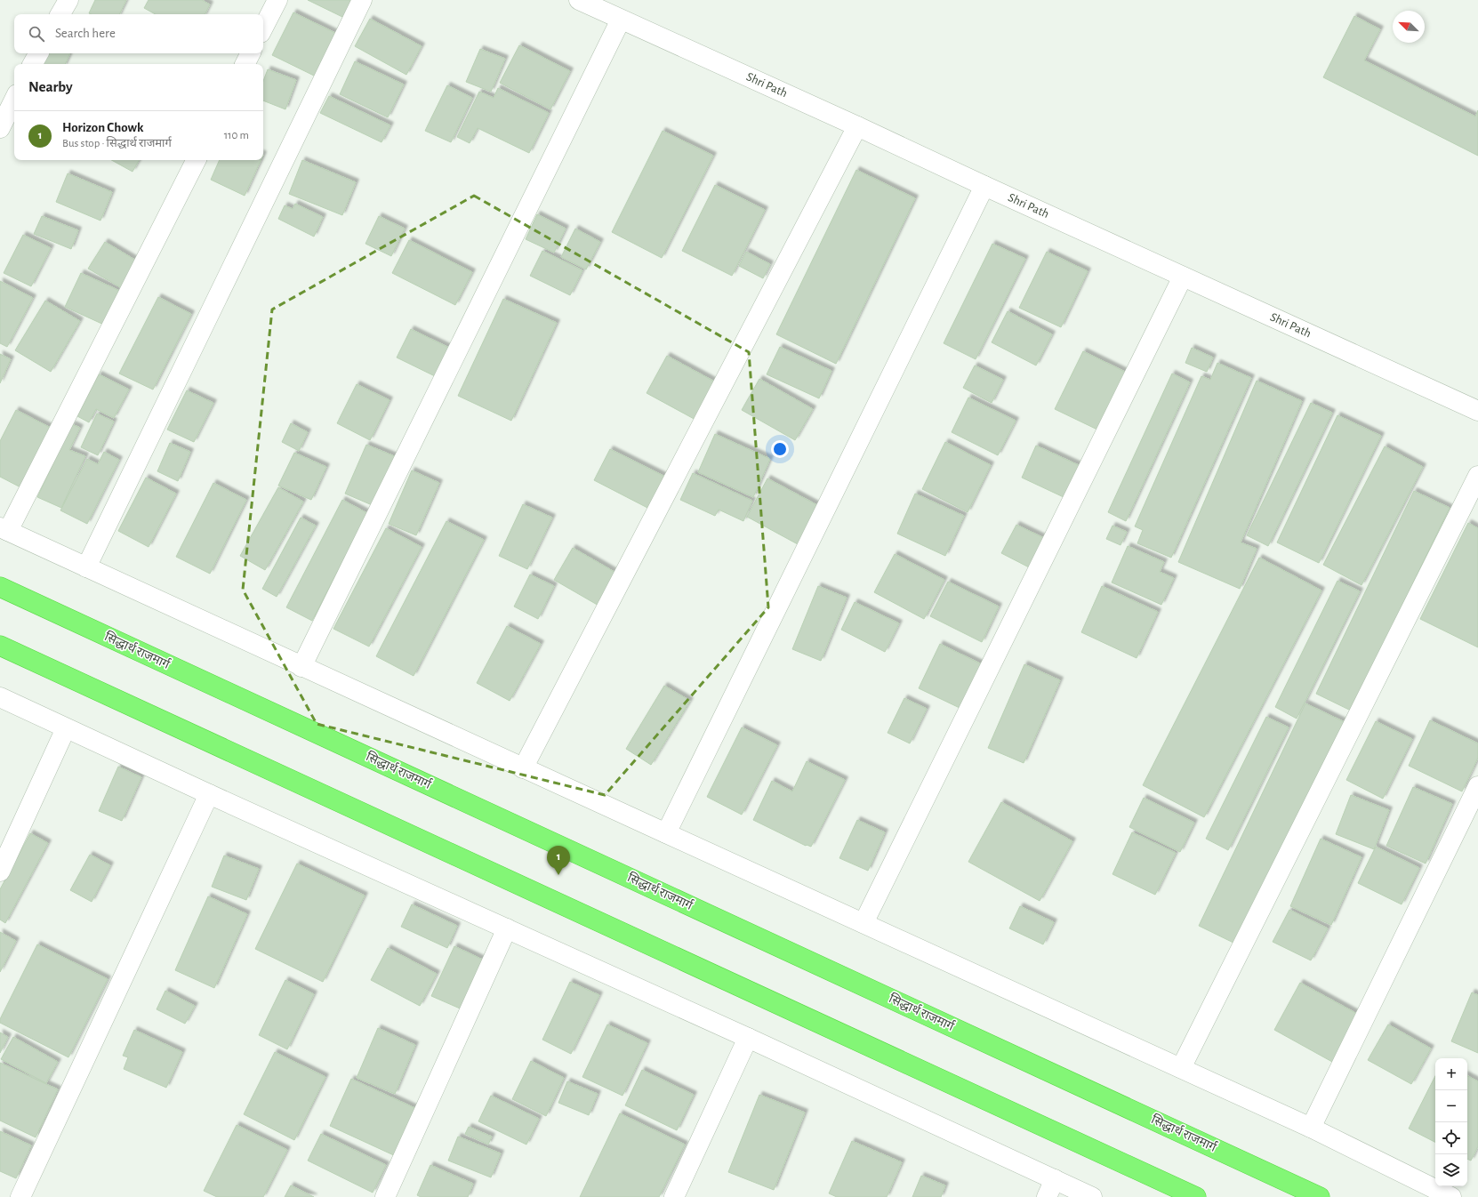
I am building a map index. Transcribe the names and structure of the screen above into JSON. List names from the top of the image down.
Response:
{
  "streets": {
    "highway": ["सिद्धार्थ राजमार्ग"],
    "street": ["Shri Path"]
  },
  "north": "top left",
  "page": {
    "search": "Search here",
    "heading": "Nearby",
    "list": [
      {
        "mark": "1",
        "name": "Horizon Chowk",
        "note": "Bus stop · सिद्धार्थ राजमार्ग",
        "value": "110 m"
      }
    ],
    "pins": "1",
    "map_buttons": ["+", "−"]
  }
}
